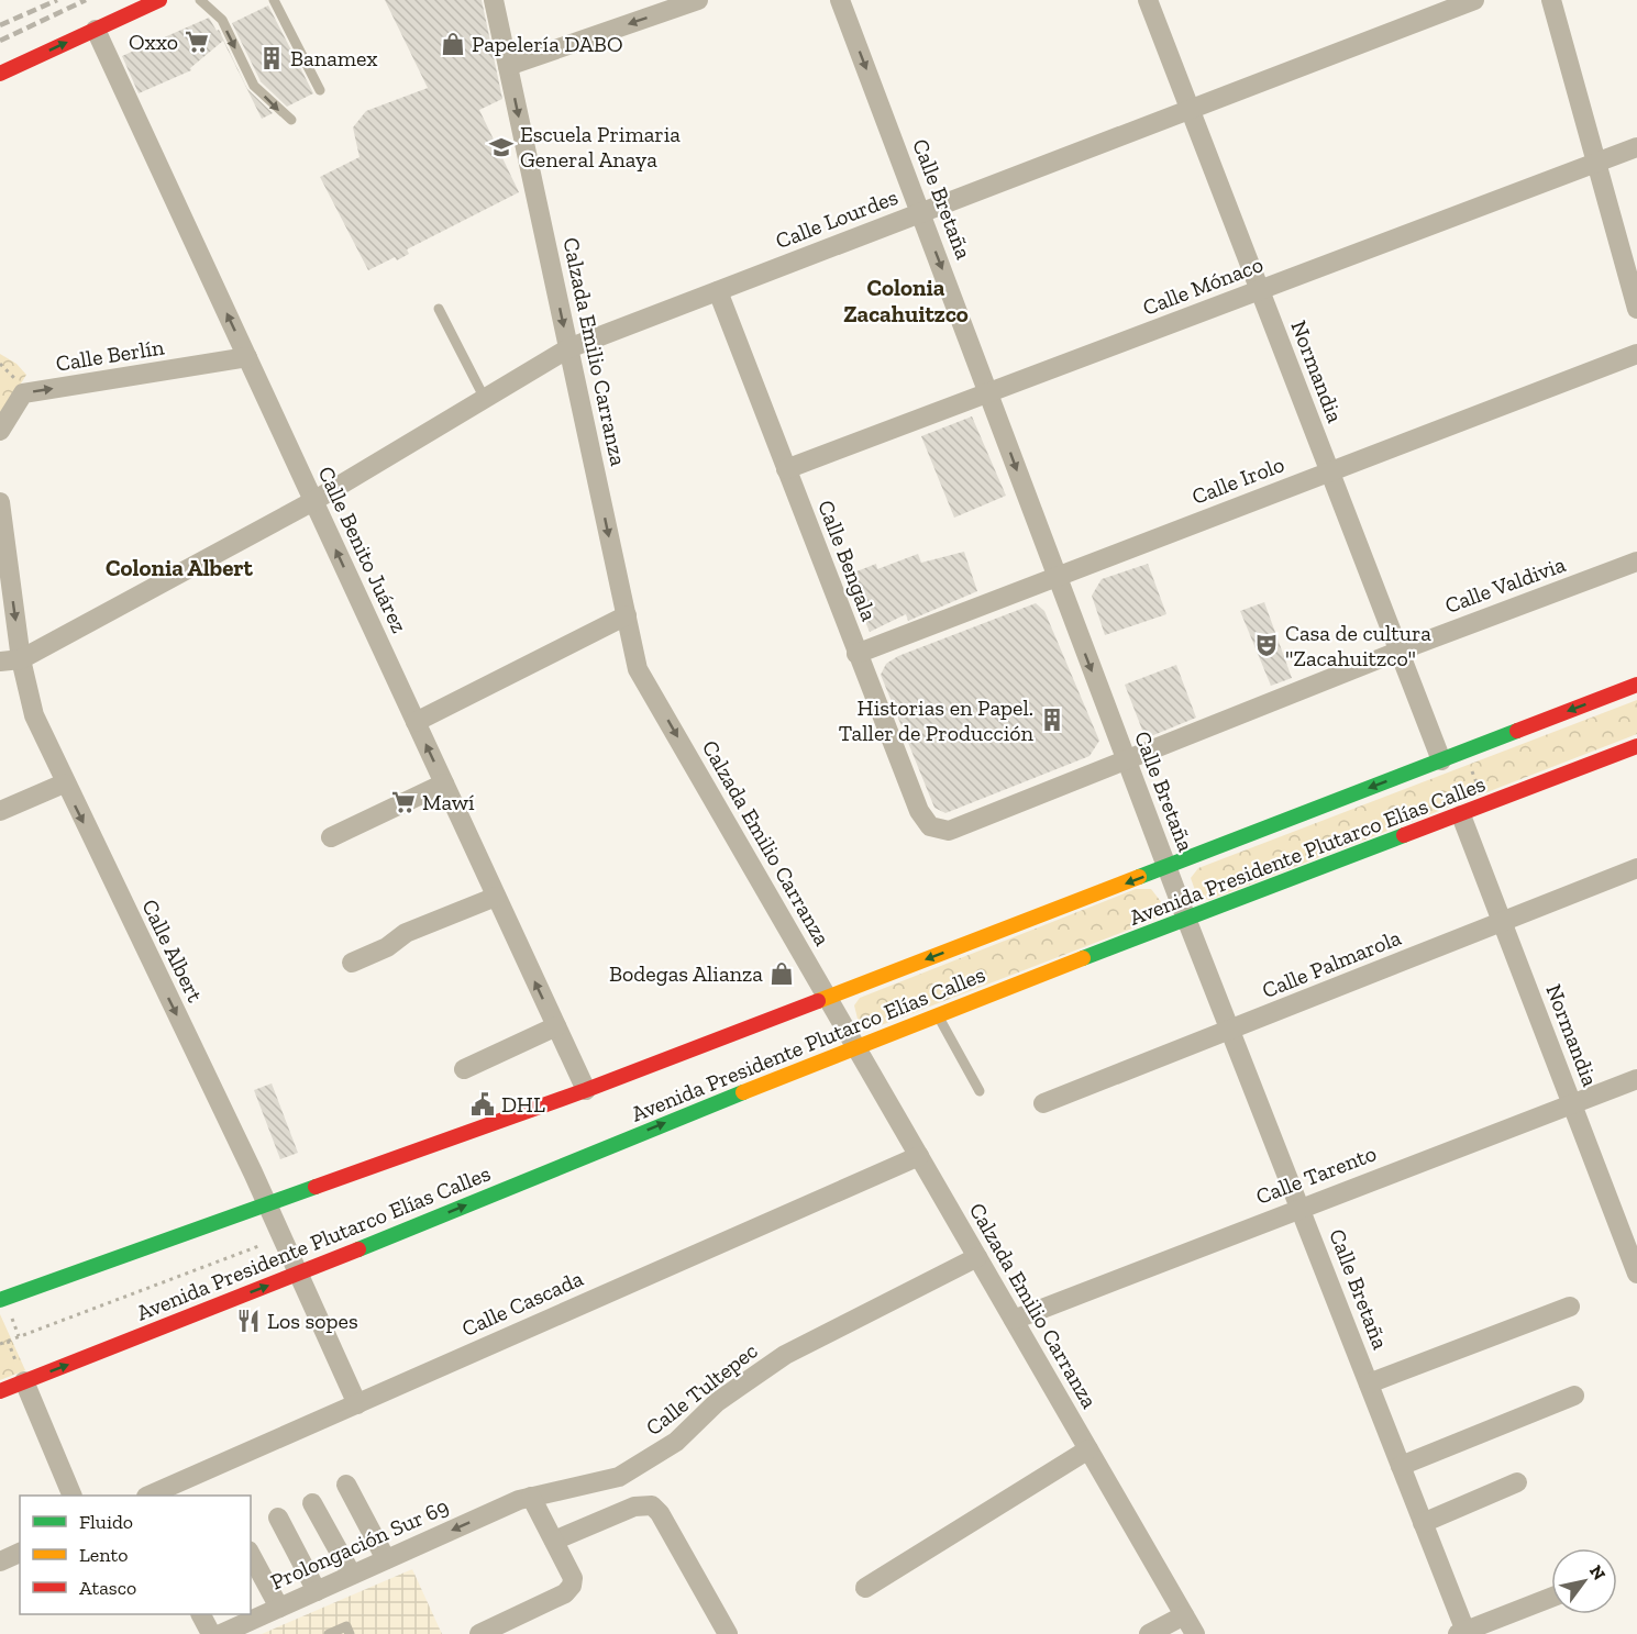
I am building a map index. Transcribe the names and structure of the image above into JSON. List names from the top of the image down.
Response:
{
  "streets": {
    "main road": ["Avenida Presidente Plutarco Elías Calles"],
    "street": [
      "Calle Bretaña",
      "Calle Lourdes",
      "Calle Mónaco",
      "Calzada Emilio Carranza",
      "Calle Berlín",
      "Normandia",
      "Calle Irolo",
      "Calle Benito Juárez",
      "Calle Bengala",
      "Calle Valdivia",
      "Calle Albert",
      "Calle Palmarola",
      "Calle Tarento",
      "Calle Cascada",
      "Calle Tultepec",
      "Prolongación Sur 69"
    ]
  },
  "crossings": [
    ["Calle Bretaña", "Calle Lourdes"],
    ["Calle Bretaña", "Calle Mónaco"],
    ["Calle Bretaña", "Calle Irolo"],
    ["Calle Bretaña", "Calle Valdivia"],
    ["Calle Bretaña", "Avenida Presidente Plutarco Elías Calles"],
    ["Calle Bretaña", "Calle Palmarola"],
    ["Calle Bretaña", "Calle Tarento"],
    ["Calle Lourdes", "Calzada Emilio Carranza"],
    ["Calle Lourdes", "Normandia"],
    ["Calle Lourdes", "Calle Benito Juárez"],
    ["Calle Lourdes", "Calle Bengala"],
    ["Calle Lourdes", "Calle Albert"],
    ["Calle Mónaco", "Normandia"],
    ["Calle Mónaco", "Calle Bengala"],
    ["Calzada Emilio Carranza", "Avenida Presidente Plutarco Elías Calles"],
    ["Calzada Emilio Carranza", "Calle Tarento"],
    ["Calzada Emilio Carranza", "Calle Cascada"],
    ["Calzada Emilio Carranza", "Calle Tultepec"],
    ["Calle Berlín", "Calle Benito Juárez"],
    ["Normandia", "Calle Irolo"],
    ["Normandia", "Calle Valdivia"],
    ["Normandia", "Avenida Presidente Plutarco Elías Calles"],
    ["Normandia", "Calle Palmarola"],
    ["Normandia", "Calle Tarento"],
    ["Calle Irolo", "Calle Bengala"],
    ["Calle Benito Juárez", "Avenida Presidente Plutarco Elías Calles"],
    ["Calle Bengala", "Calle Valdivia"],
    ["Avenida Presidente Plutarco Elías Calles", "Calle Albert"],
    ["Calle Albert", "Calle Cascada"],
    ["Calle Tultepec", "Prolongación Sur 69"]
  ],
  "one_way": [
    "Calle Bretaña",
    "Calzada Emilio Carranza",
    "Calle Berlín",
    "Calle Benito Juárez",
    "Calle Albert",
    "Prolongación Sur 69"
  ],
  "districts": ["Colonia Zacahuitzco", "Colonia Albert"],
  "places": {
    "supermarket": ["Oxxo", "Mawí"],
    "shop": ["Papelería DABO", "Bodegas Alianza"],
    "building": ["Banamex", "Historias en Papel. Taller de Producción"],
    "school or university": ["Escuela Primaria General Anaya"],
    "theatre": ["Casa de cultura \"Zacahuitzco\""],
    "public building": ["DHL"],
    "restaurant": ["Los sopes"]
  },
  "legend": ["Fluido", "Lento", "Atasco"],
  "north": "top right"
}
